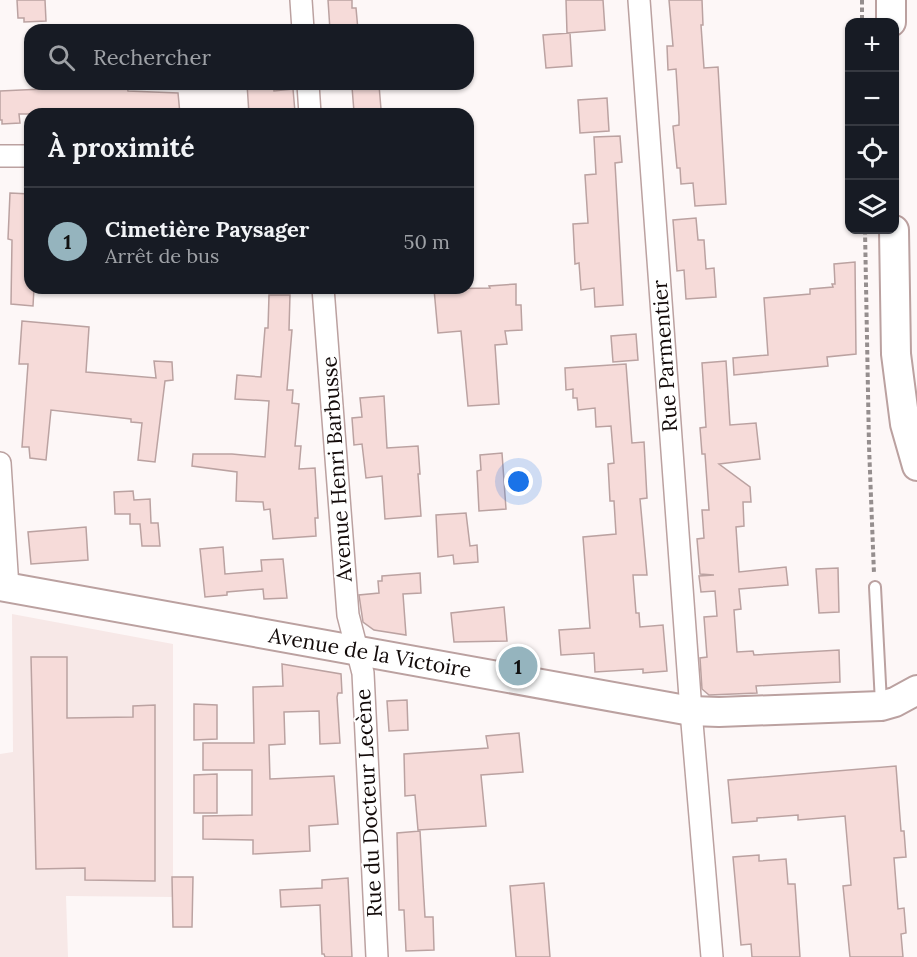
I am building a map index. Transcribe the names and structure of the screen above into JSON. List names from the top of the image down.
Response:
{
  "streets": {
    "street": [
      "Rue Parmentier",
      "Avenue Henri Barbusse",
      "Avenue de la Victoire",
      "Rue du Docteur Lecène"
    ]
  },
  "crossings": [
    ["Rue Parmentier", "Avenue de la Victoire"],
    ["Avenue Henri Barbusse", "Avenue de la Victoire"],
    ["Avenue Henri Barbusse", "Rue du Docteur Lecène"],
    ["Avenue de la Victoire", "Rue du Docteur Lecène"]
  ],
  "page": {
    "map_buttons": ["+", "−"],
    "search": "Rechercher",
    "heading": "À proximité",
    "list": [
      {
        "mark": "1",
        "name": "Cimetière Paysager",
        "note": "Arrêt de bus",
        "value": "50 m"
      }
    ],
    "pins": "1"
  }
}
